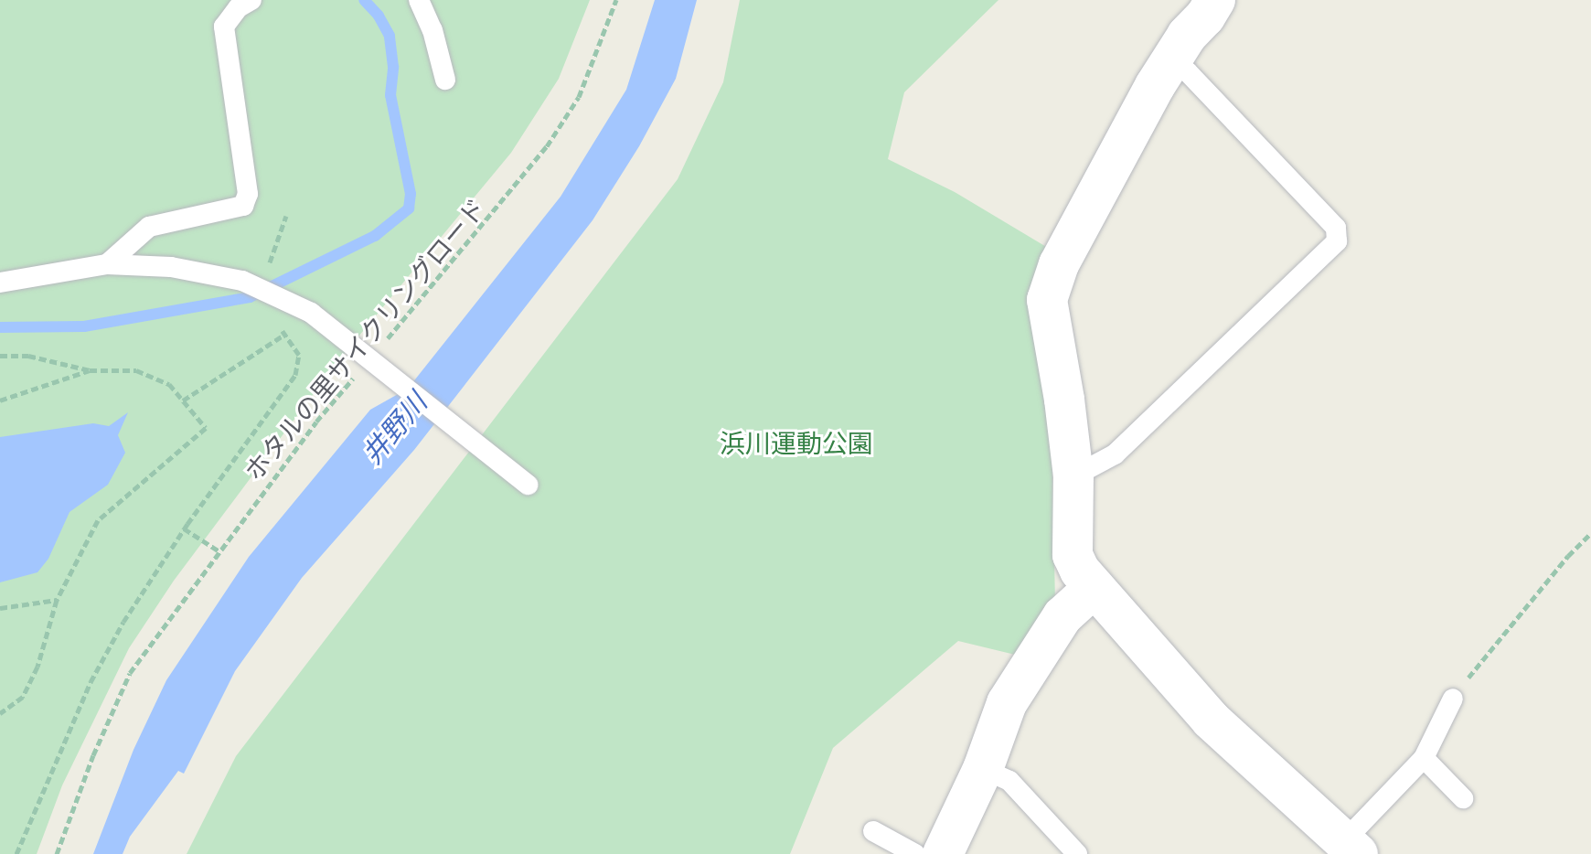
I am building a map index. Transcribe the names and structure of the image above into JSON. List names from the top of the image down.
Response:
{
  "streets": {
    "path": ["ホタルの里サイクリングロード"]
  },
  "water": ["井野川"],
  "parks": ["浜川運動公園"]
}
